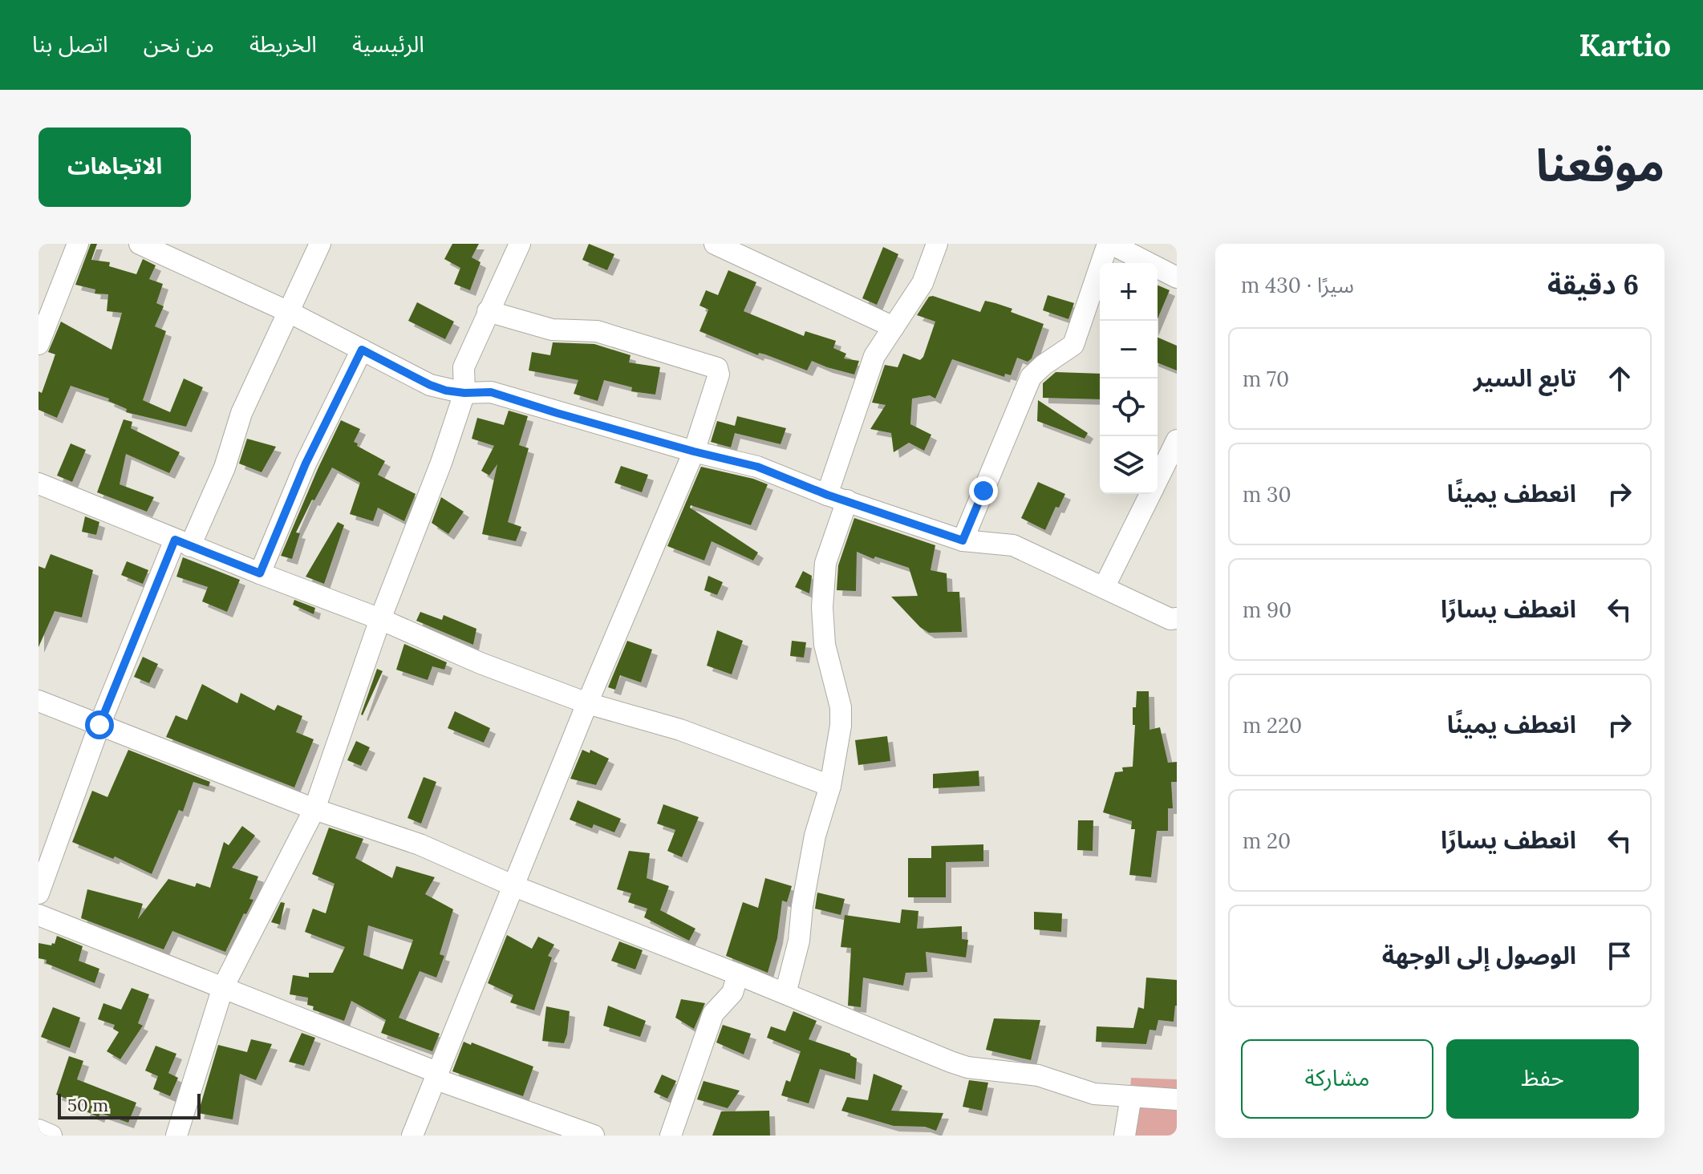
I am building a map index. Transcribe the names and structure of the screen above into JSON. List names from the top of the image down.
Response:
{
  "scale_bar": "50 m",
  "page": {
    "header": "Kartio",
    "nav": [
      "الرئيسية",
      "الخريطة",
      "من نحن",
      "اتصل بنا"
    ],
    "title": "موقعنا",
    "buttons": [
      "الاتجاهات",
      ["حفظ", "مشاركة"]
    ],
    "heading": ["6 دقيقة", "سيرًا · 430 m"],
    "map_buttons": ["+", "−"],
    "list": [
      ["تابع السير", "70 m"],
      ["انعطف يمينًا", "30 m"],
      ["انعطف يسارًا", "90 m"],
      ["انعطف يمينًا", "220 m"],
      ["انعطف يسارًا", "20 m"],
      "الوصول إلى الوجهة"
    ],
    "scale": "50 m"
  }
}
